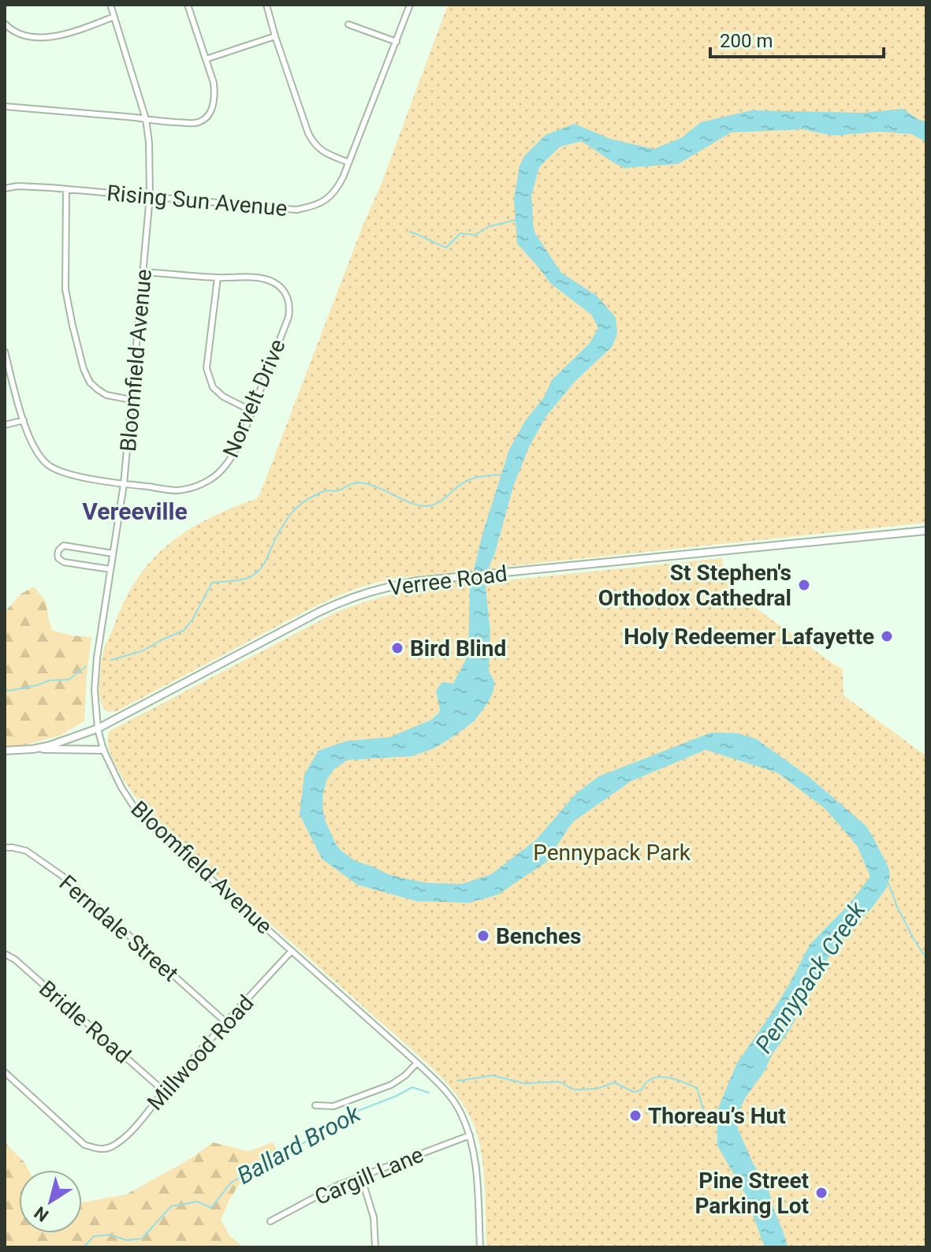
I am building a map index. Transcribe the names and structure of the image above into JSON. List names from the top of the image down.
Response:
{
  "streets": {
    "main road": ["Verree Road"],
    "street": [
      "Rising Sun Avenue",
      "Bloomfield Avenue",
      "Norvelt Drive",
      "Ferndale Street",
      "Bridle Road",
      "Millwood Road",
      "Cargill Lane"
    ]
  },
  "crossings": [
    ["Rising Sun Avenue", "Bloomfield Avenue"],
    ["Bloomfield Avenue", "Norvelt Drive"],
    ["Bloomfield Avenue", "Verree Road"],
    ["Bloomfield Avenue", "Millwood Road"],
    ["Bloomfield Avenue", "Cargill Lane"],
    ["Ferndale Street", "Millwood Road"],
    ["Bridle Road", "Millwood Road"]
  ],
  "districts": ["Vereeville"],
  "water": ["Pennypack Creek", "Ballard Brook"],
  "parks": ["Pennypack Park"],
  "places": [
    "St Stephen's Orthodox Cathedral",
    "Holy Redeemer Lafayette",
    "Bird Blind",
    "Benches",
    "Thoreau’s Hut",
    "Pine Street Parking Lot"
  ],
  "scale_bar": "200 m",
  "north": "bottom left"
}
